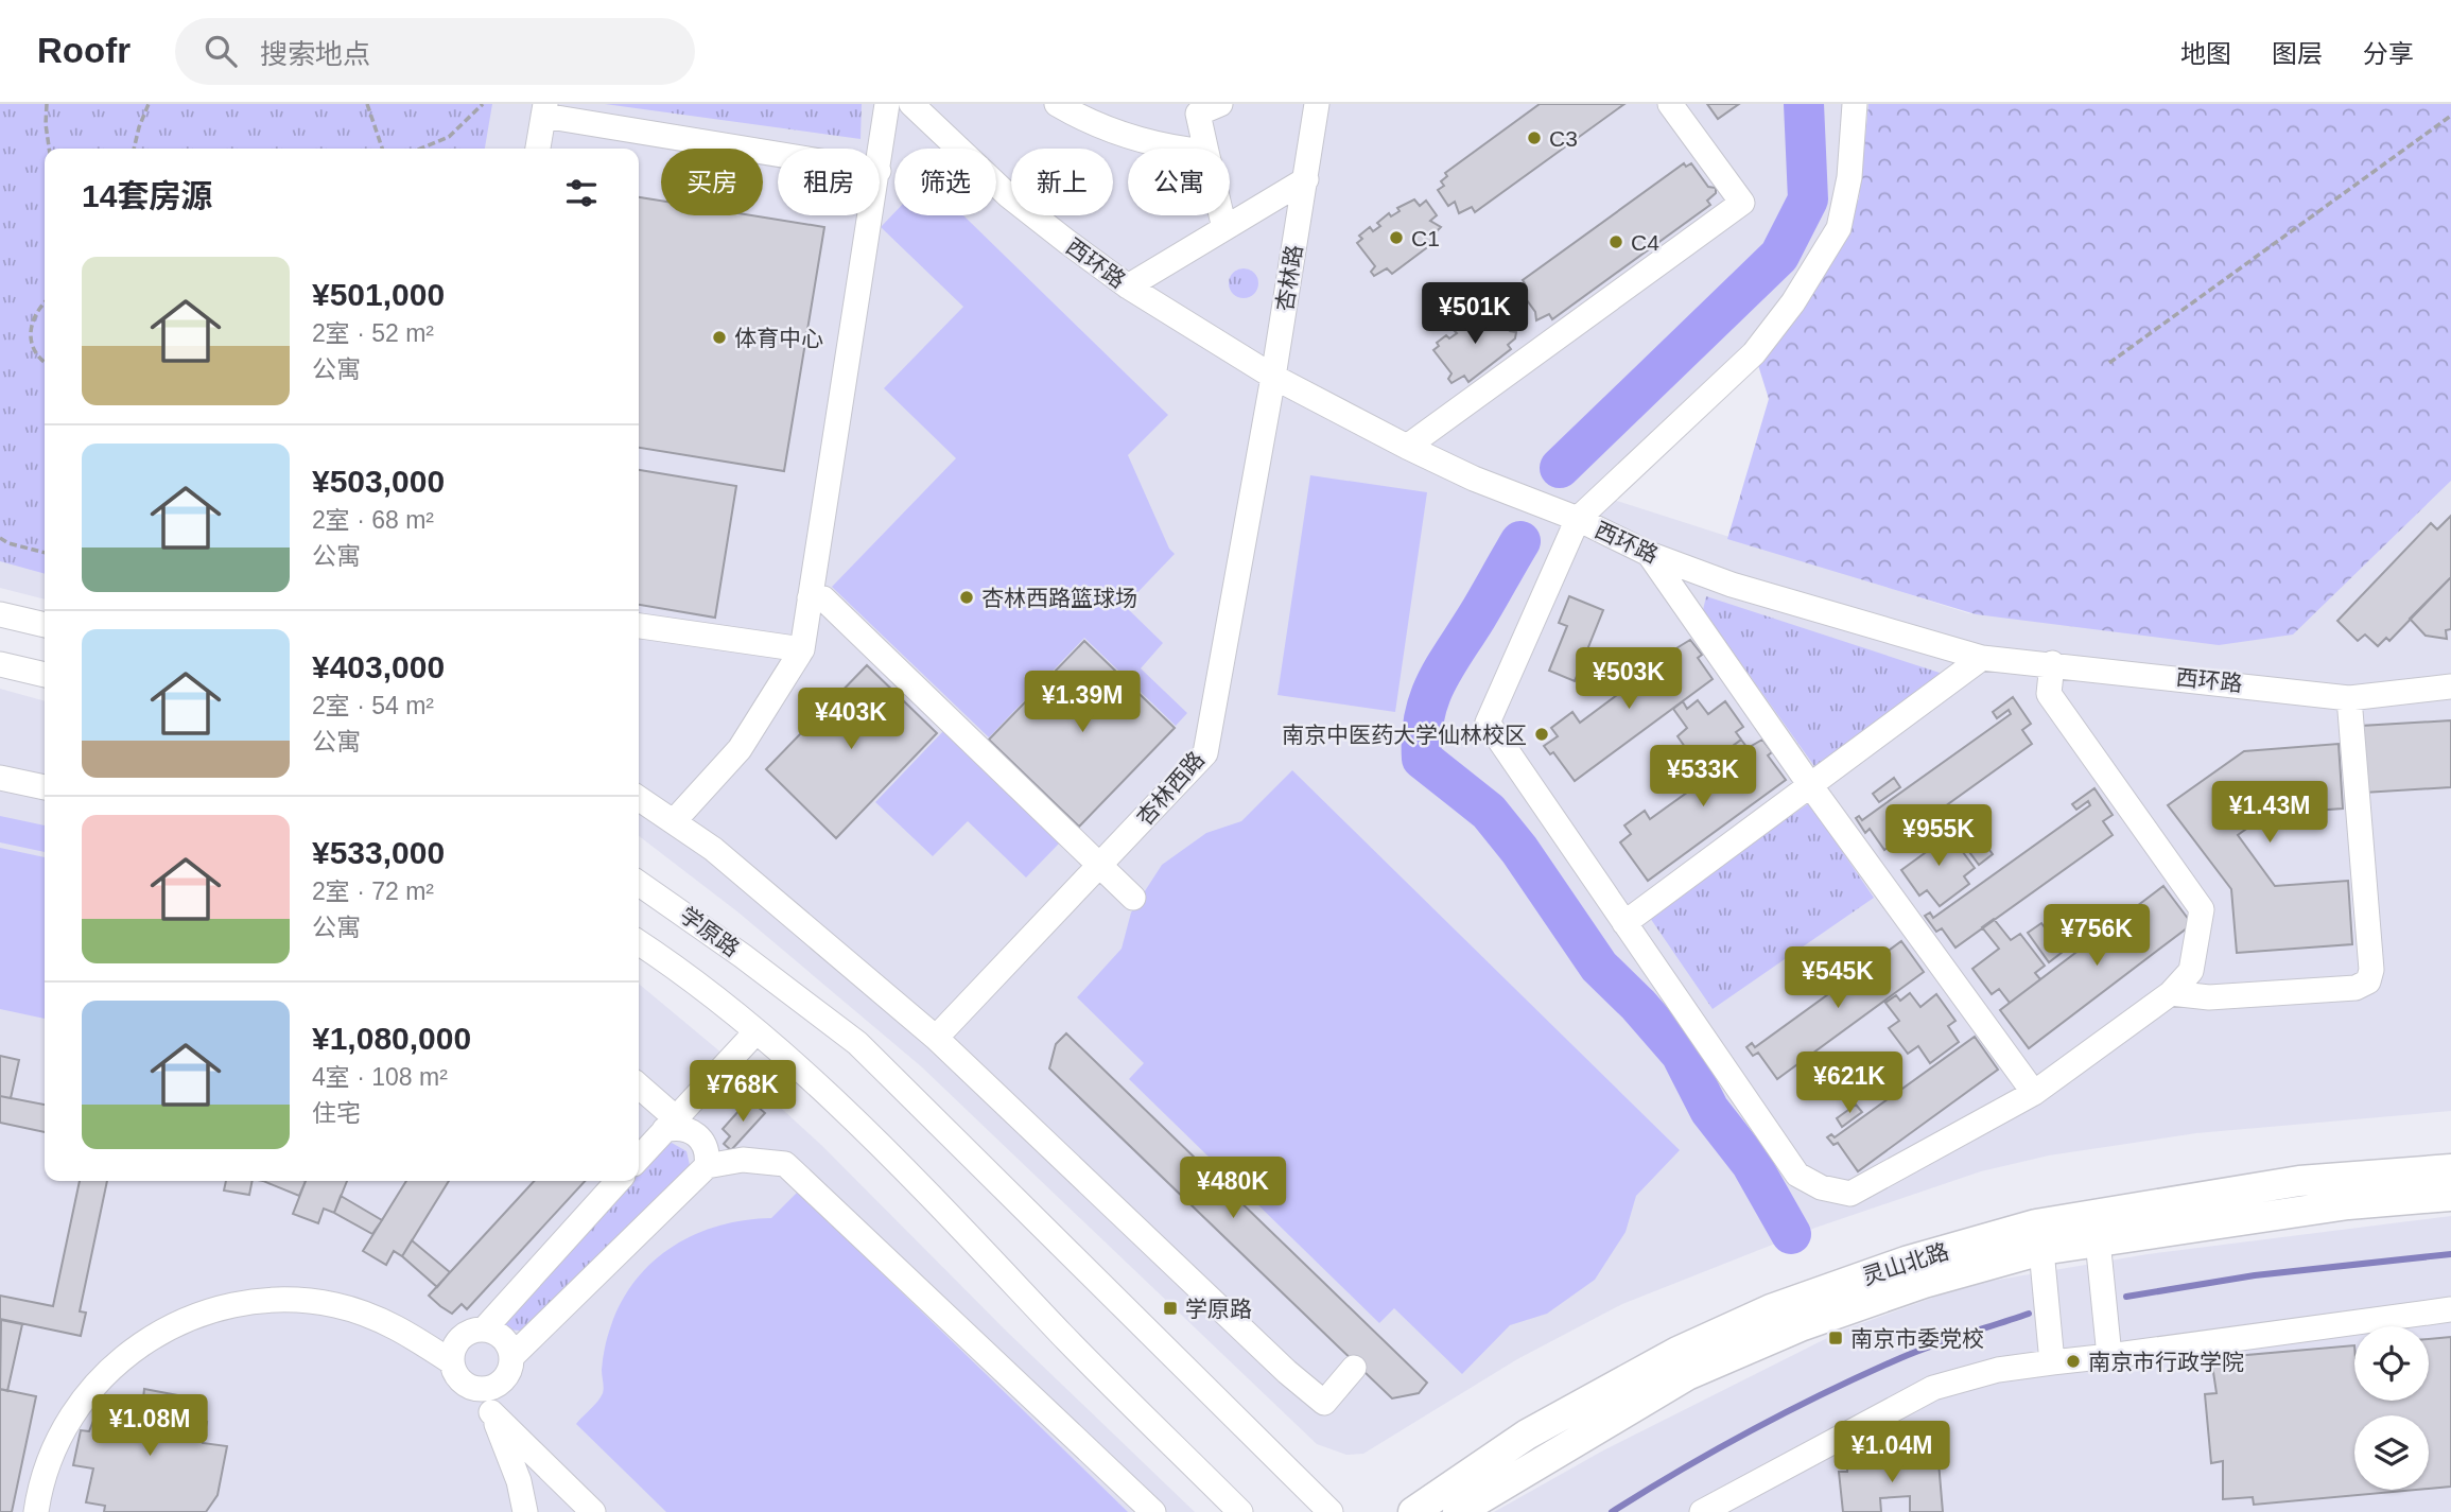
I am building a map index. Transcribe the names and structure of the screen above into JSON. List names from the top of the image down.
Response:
{
  "streets": {
    "main road": ["灵山北路"],
    "street": [
      "西环路",
      "杏林路",
      "杏林西路",
      "学原路"
    ]
  },
  "crossings": [
    ["西环路", "杏林路"],
    ["西环路", "杏林西路"],
    ["杏林路", "杏林西路"]
  ],
  "places": {
    "other": [
      "C3",
      "C1",
      "C4",
      "体育中心",
      "杏林西路篮球场",
      "南京中医药大学仙林校区",
      "南京市行政学院"
    ],
    "transit": ["学原路", "南京市委党校"]
  },
  "page": {
    "header": "Roofr",
    "search": "搜索地点",
    "nav": ["地图", "图层", "分享"],
    "chip": [
      "买房",
      "租房",
      "筛选",
      "新上",
      "公寓"
    ],
    "heading": "14套房源",
    "list": [
      {
        "name": "¥501,000",
        "note": "2室 · 52 m² · 公寓"
      },
      {
        "name": "¥503,000",
        "note": "2室 · 68 m² · 公寓"
      },
      {
        "name": "¥403,000",
        "note": "2室 · 54 m² · 公寓"
      },
      {
        "name": "¥533,000",
        "note": "2室 · 72 m² · 公寓"
      },
      {
        "name": "¥1,080,000",
        "note": "4室 · 108 m² · 住宅"
      }
    ],
    "price": [
      "¥501K",
      "¥503K",
      "¥1.39M",
      "¥403K",
      "¥533K",
      "¥1.43M",
      "¥955K",
      "¥756K",
      "¥545K",
      "¥621K",
      "¥768K",
      "¥480K",
      "¥1.08M",
      "¥1.04M"
    ]
  }
}
